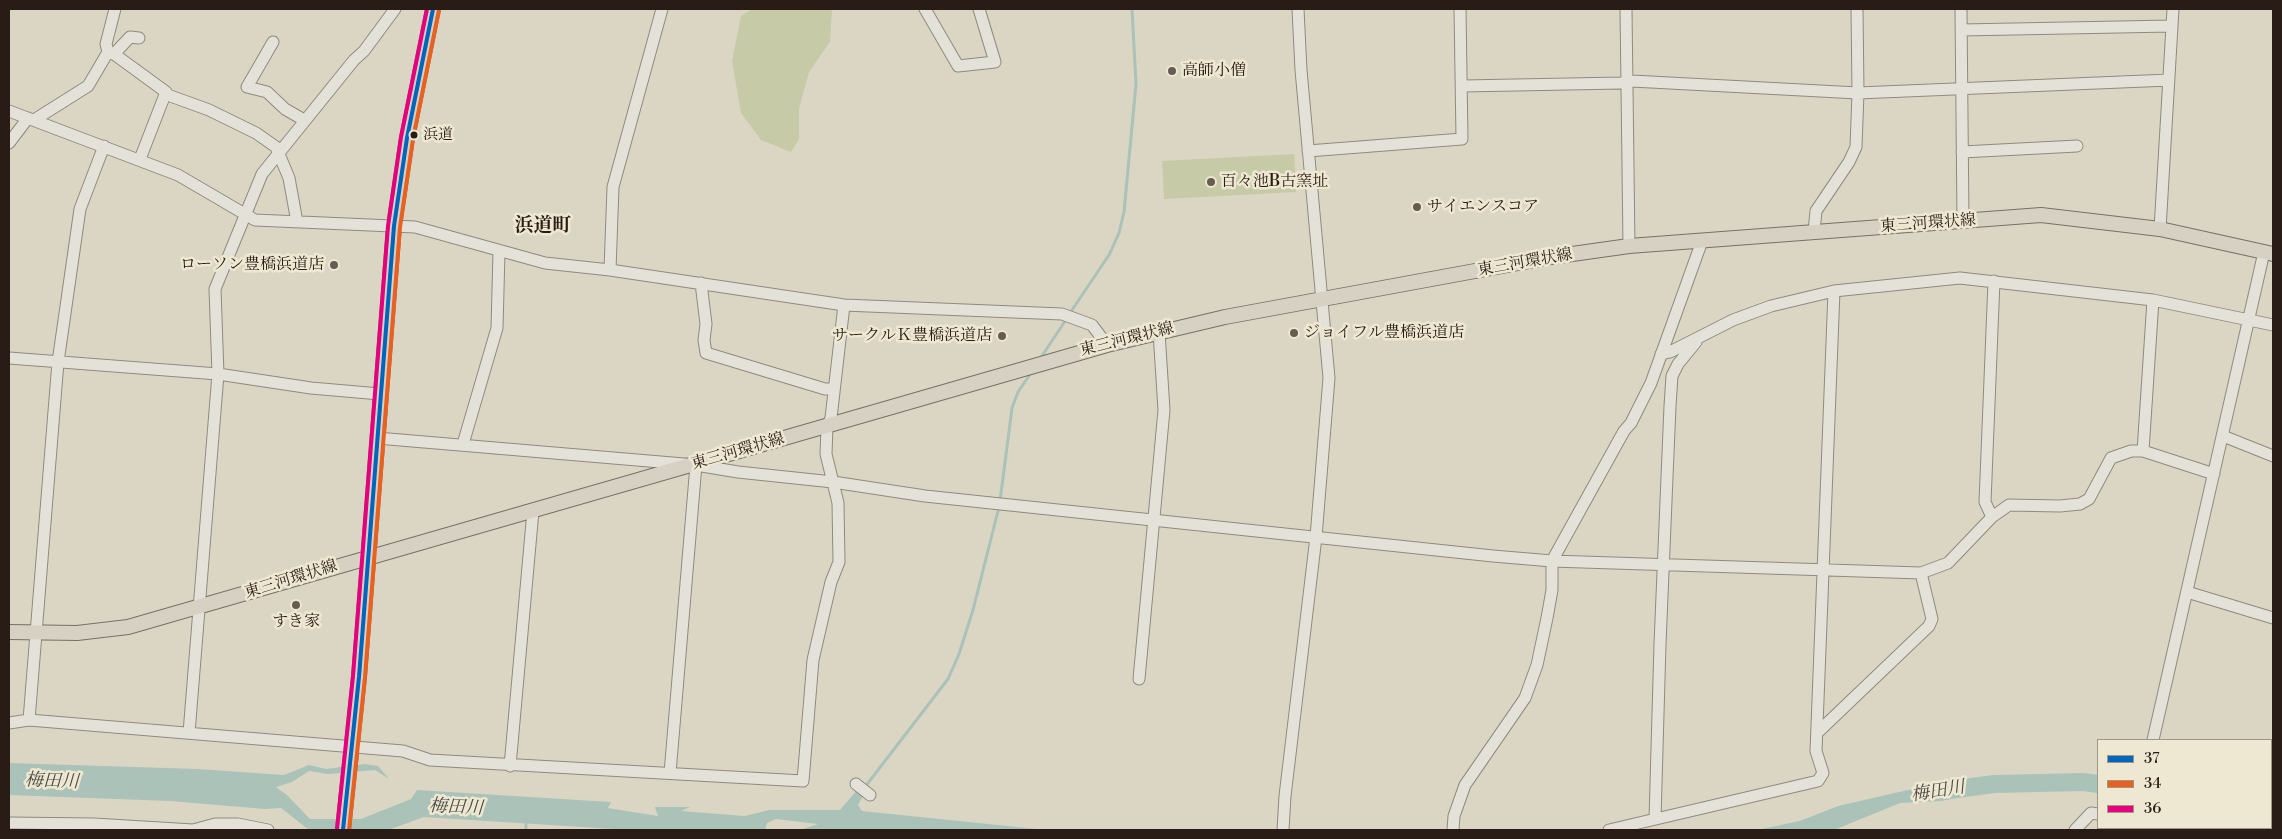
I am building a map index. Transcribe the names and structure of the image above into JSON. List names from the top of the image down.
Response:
{
  "streets": {
    "main road": ["東三河環状線"]
  },
  "districts": ["浜道町"],
  "water": ["梅田川"],
  "places": [
    "高師小僧",
    "浜道",
    "百々池B古窯址",
    "サイエンスコア",
    "ローソン豊橋浜道店",
    "ジョイフル豊橋浜道店",
    "サークルＫ豊橋浜道店",
    "すき家"
  ],
  "lines": ["transit line 37", "transit line 36", "transit line 34"],
  "legend": ["37", "34", "36"]
}
